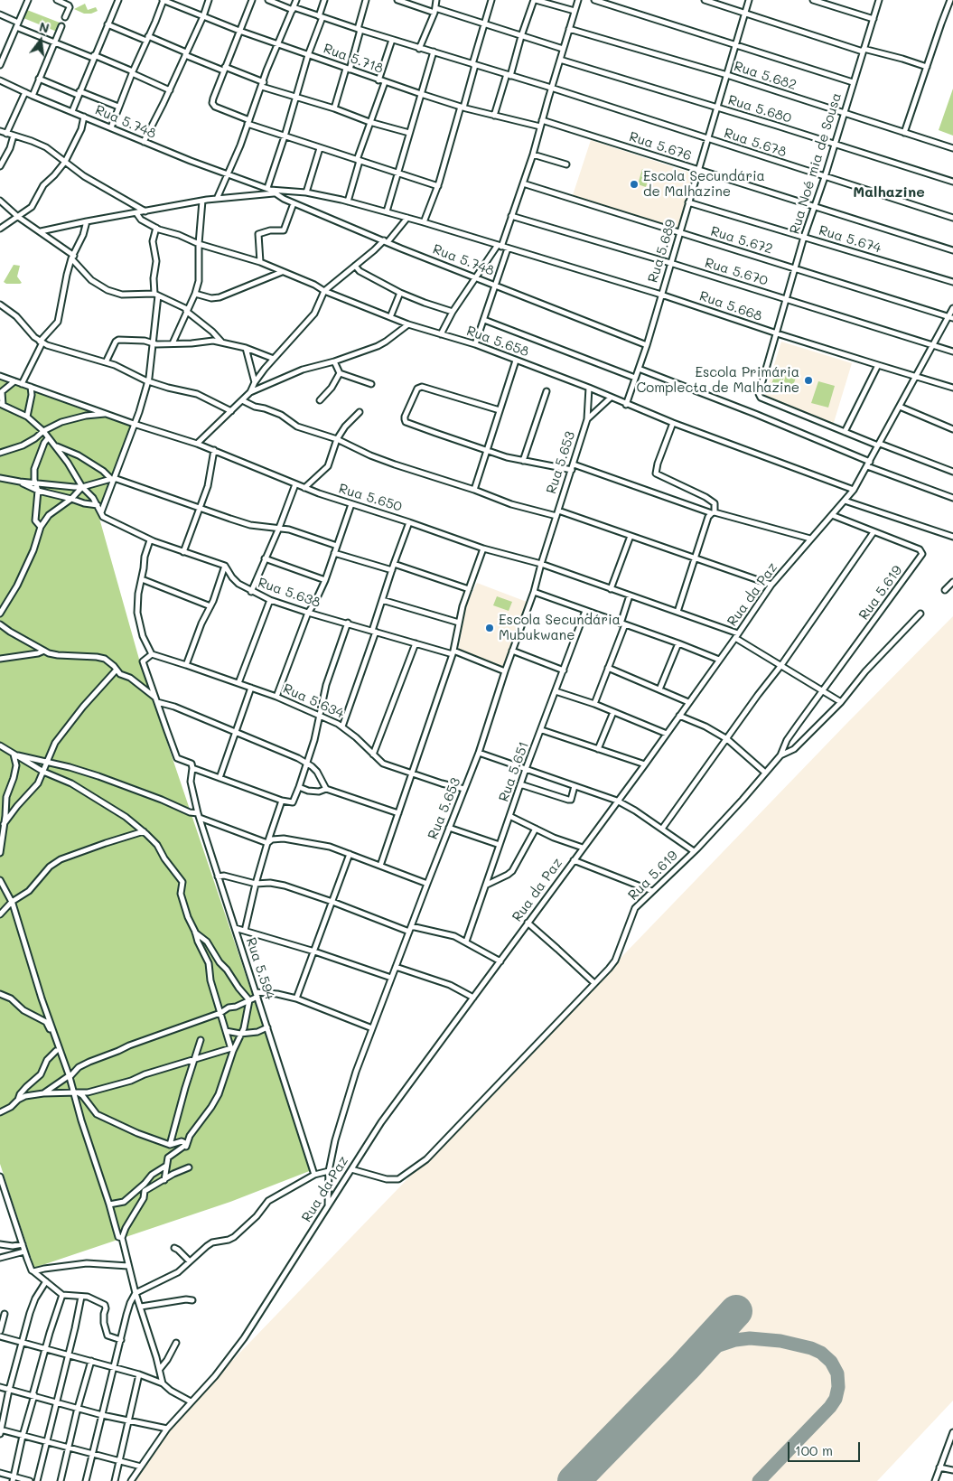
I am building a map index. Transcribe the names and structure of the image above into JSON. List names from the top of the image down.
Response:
{
  "streets": {
    "street": [
      "Rua 5.718",
      "Rua 5.682",
      "Rua 5.680",
      "Rua 5.748",
      "Rua 5.678",
      "Rua 5.676",
      "Rua Noé mia de Sousa",
      "Rua 5.674",
      "Rua 5.672",
      "Rua 5.689",
      "Rua 5.670",
      "Rua 5.668",
      "Rua 5.658",
      "Rua 5.653",
      "Rua 5.650",
      "Rua 5.638",
      "Rua 5.619",
      "Rua da Paz",
      "Rua 5.634",
      "Rua 5.651",
      "Rua 5.594"
    ]
  },
  "crossings": [
    ["Rua 5.682", "Rua Noé mia de Sousa"],
    ["Rua 5.682", "Rua 5.689"],
    ["Rua 5.680", "Rua Noé mia de Sousa"],
    ["Rua 5.680", "Rua 5.689"],
    ["Rua 5.748", "Rua 5.689"],
    ["Rua 5.748", "Rua 5.668"],
    ["Rua 5.748", "Rua 5.658"],
    ["Rua 5.678", "Rua Noé mia de Sousa"],
    ["Rua 5.678", "Rua 5.689"],
    ["Rua 5.676", "Rua Noé mia de Sousa"],
    ["Rua 5.676", "Rua 5.689"],
    ["Rua Noé mia de Sousa", "Rua 5.674"],
    ["Rua Noé mia de Sousa", "Rua 5.672"],
    ["Rua Noé mia de Sousa", "Rua 5.670"],
    ["Rua Noé mia de Sousa", "Rua 5.668"],
    ["Rua 5.674", "Rua 5.689"],
    ["Rua 5.672", "Rua 5.689"],
    ["Rua 5.672", "Rua da Paz"],
    ["Rua 5.689", "Rua 5.670"],
    ["Rua 5.689", "Rua 5.668"],
    ["Rua 5.689", "Rua 5.658"],
    ["Rua 5.670", "Rua da Paz"],
    ["Rua 5.668", "Rua da Paz"],
    ["Rua 5.658", "Rua 5.653"],
    ["Rua 5.658", "Rua da Paz"],
    ["Rua 5.653", "Rua 5.650"],
    ["Rua 5.653", "Rua 5.638"],
    ["Rua 5.653", "Rua da Paz"],
    ["Rua 5.653", "Rua 5.634"],
    ["Rua 5.650", "Rua 5.619"],
    ["Rua 5.650", "Rua da Paz"],
    ["Rua 5.619", "Rua da Paz"]
  ],
  "districts": ["Malhazine"],
  "places": ["Escola Secundária de Malhazine", "Escola Primária Complecta de Malhazine", "Escola Secundária Mubukwane"],
  "scale_bar": "100 m",
  "north": "top"
}
